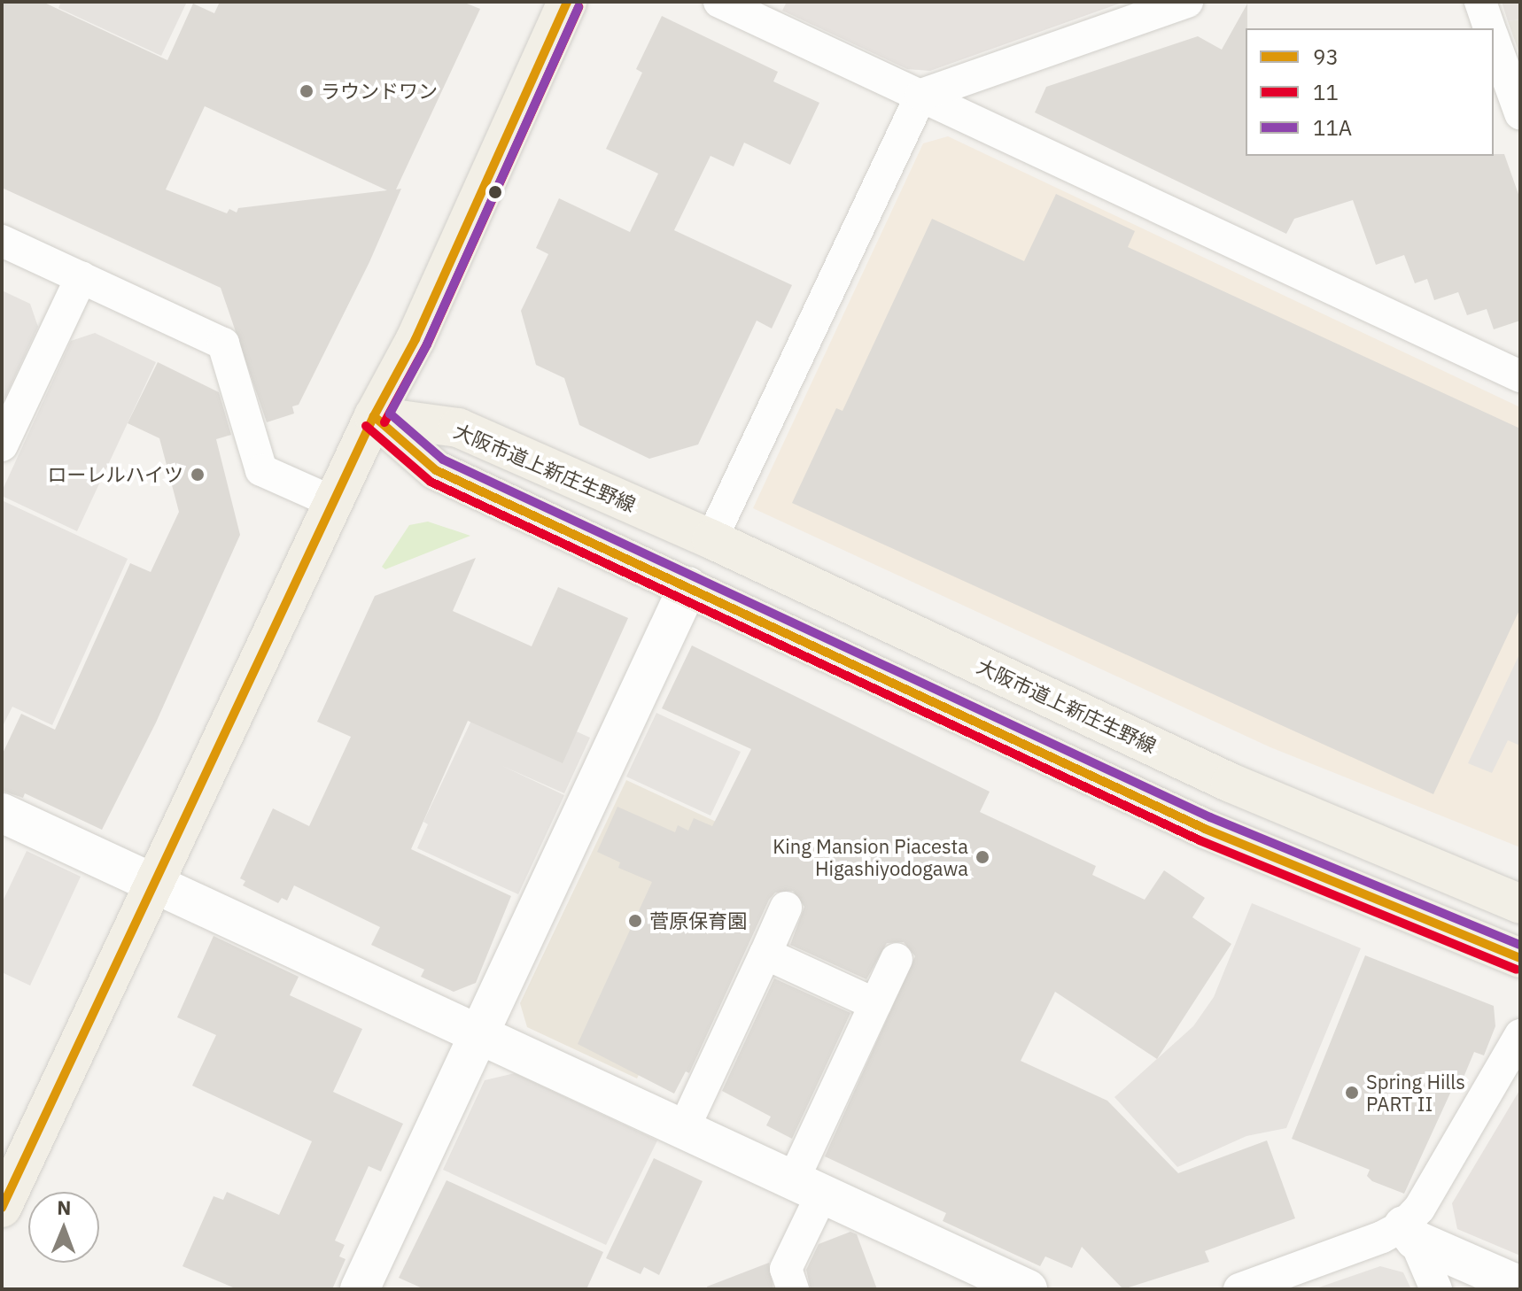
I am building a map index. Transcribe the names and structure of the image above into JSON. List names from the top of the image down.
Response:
{
  "streets": {
    "main road": ["大阪市道上新庄生野線"]
  },
  "places": [
    "ラウンドワン",
    "ローレルハイツ",
    "King Mansion Piacesta Higashiyodogawa",
    "菅原保育園",
    "Spring Hills PART II"
  ],
  "lines": ["transit line 93", "transit line 11", "transit line 11A"],
  "legend": ["93", "11", "11A"],
  "north": "top"
}
